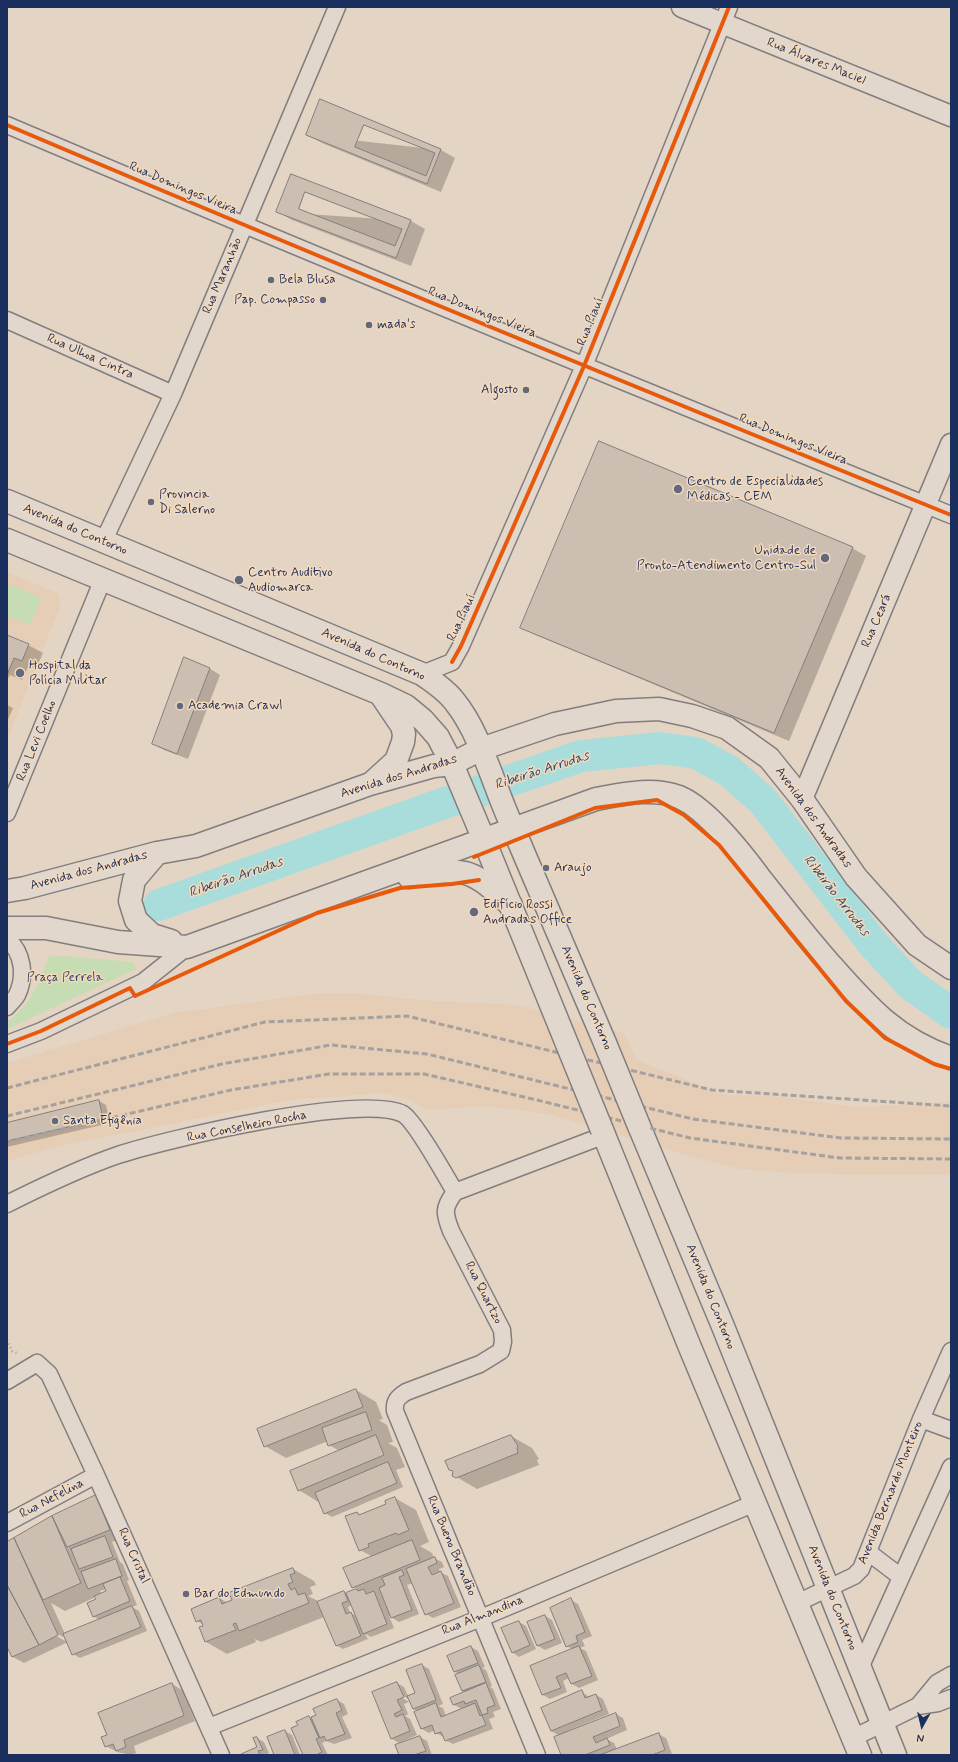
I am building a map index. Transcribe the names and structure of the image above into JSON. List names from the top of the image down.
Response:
{
  "streets": {
    "main road": ["Avenida do Contorno", "Avenida dos Andradas"],
    "street": [
      "Rua Álvares Maciel",
      "Rua Domingos Vieira",
      "Rua Maranhão",
      "Rua Piauí",
      "Rua Ulhoa Cintra",
      "Rua Ceará",
      "Rua Levi Coelho",
      "Rua Conselheiro Rocha",
      "Rua Quartzo",
      "Avenida Bernardo Monteiro",
      "Rua Nefelina",
      "Rua Bueno Brandão",
      "Rua Cristal",
      "Rua Almandina"
    ]
  },
  "crossings": [
    ["Rua Álvares Maciel", "Rua Piauí"],
    ["Rua Domingos Vieira", "Rua Maranhão"],
    ["Rua Domingos Vieira", "Rua Piauí"],
    ["Rua Domingos Vieira", "Rua Ceará"],
    ["Rua Maranhão", "Rua Ulhoa Cintra"],
    ["Rua Maranhão", "Avenida do Contorno"],
    ["Rua Piauí", "Avenida do Contorno"],
    ["Avenida do Contorno", "Avenida dos Andradas"],
    ["Avenida do Contorno", "Avenida Bernardo Monteiro"],
    ["Rua Ceará", "Avenida dos Andradas"],
    ["Rua Conselheiro Rocha", "Rua Quartzo"],
    ["Rua Quartzo", "Rua Bueno Brandão"],
    ["Rua Nefelina", "Rua Cristal"],
    ["Rua Bueno Brandão", "Rua Almandina"],
    ["Rua Cristal", "Rua Almandina"]
  ],
  "water": ["Ribeirão Arrudas"],
  "parks": ["Praça Perrela"],
  "places": [
    "Bela Blusa",
    "Pap. Compasso",
    "mada's",
    "Algosto",
    "Centro de Especialidades Médicas - CEM",
    "Provincia Di Salerno",
    "Unidade de Pronto-Atendimento Centro-Sul",
    "Centro Auditivo Audiomarca",
    "Hospital da Polícia Militar",
    "Academia Crawl",
    "Araujo",
    "Edifício Rossi Andradas Office",
    "Santa Efigênia",
    "Bar do Edmundo"
  ],
  "north": "bottom"
}
